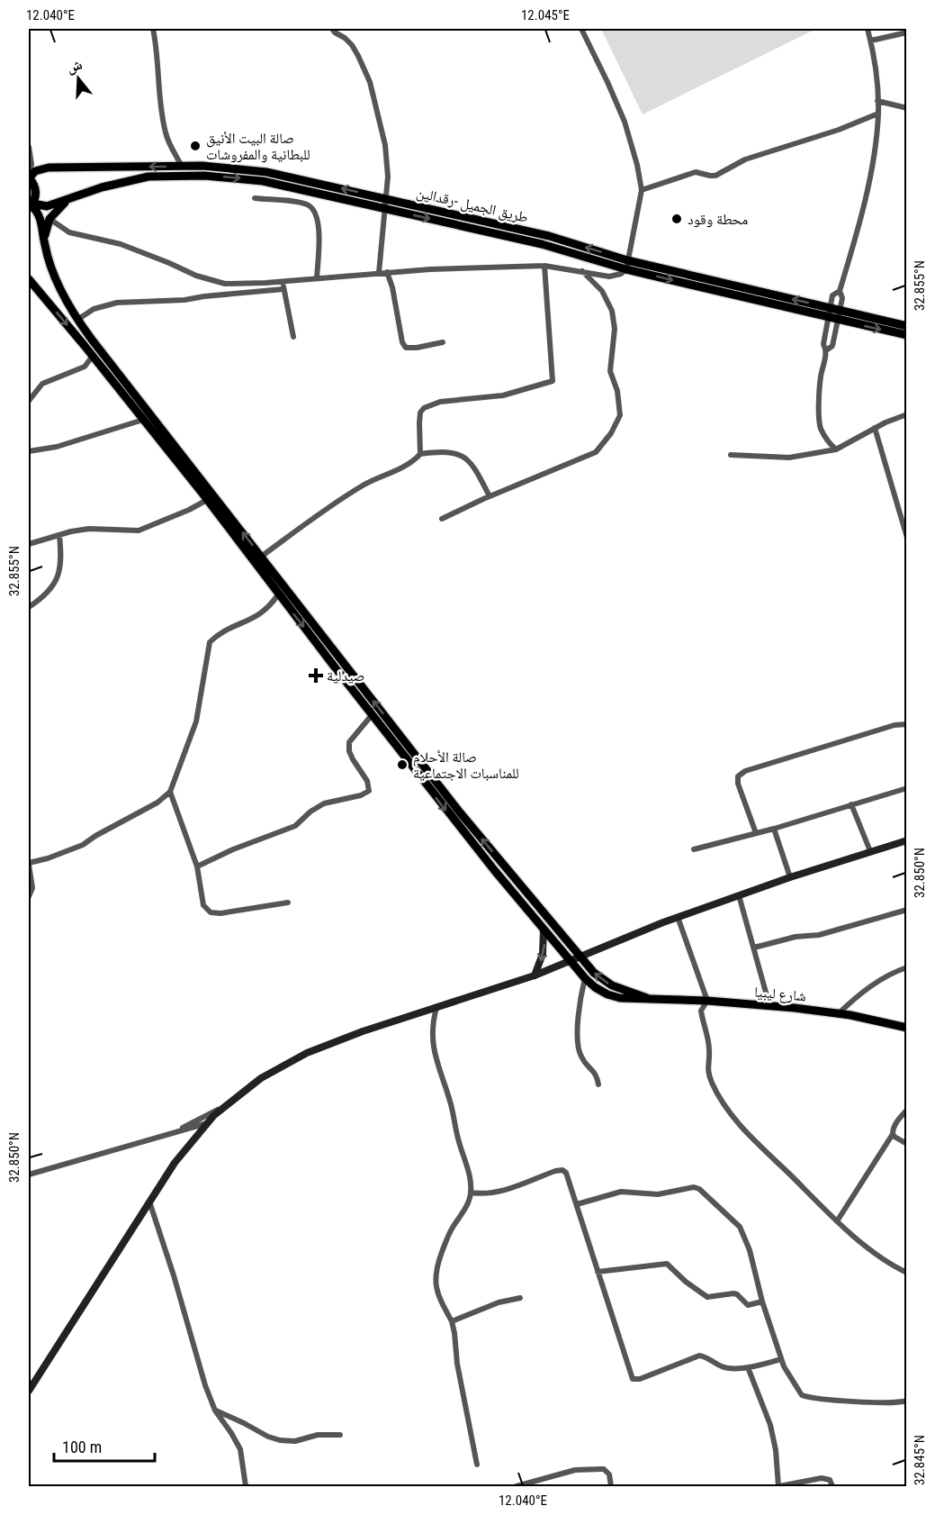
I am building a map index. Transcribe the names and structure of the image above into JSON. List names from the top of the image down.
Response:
{
  "streets": {
    "main road": ["طريق الجميل -رقدالين", "شارع ليبيا"]
  },
  "places": {
    "other": ["صالة البيت الأنيق للبطانية والمفروشات", "محطة وقود", "صالة الأحلام للمناسبات الاجتماعية"],
    "health": ["صيدلية"]
  },
  "scale_bar": "100 m",
  "north": "top",
  "coordinates": [
    "12.040°E",
    "12.045°E",
    "32.855°N",
    "32.850°N",
    "32.845°N"
  ]
}
